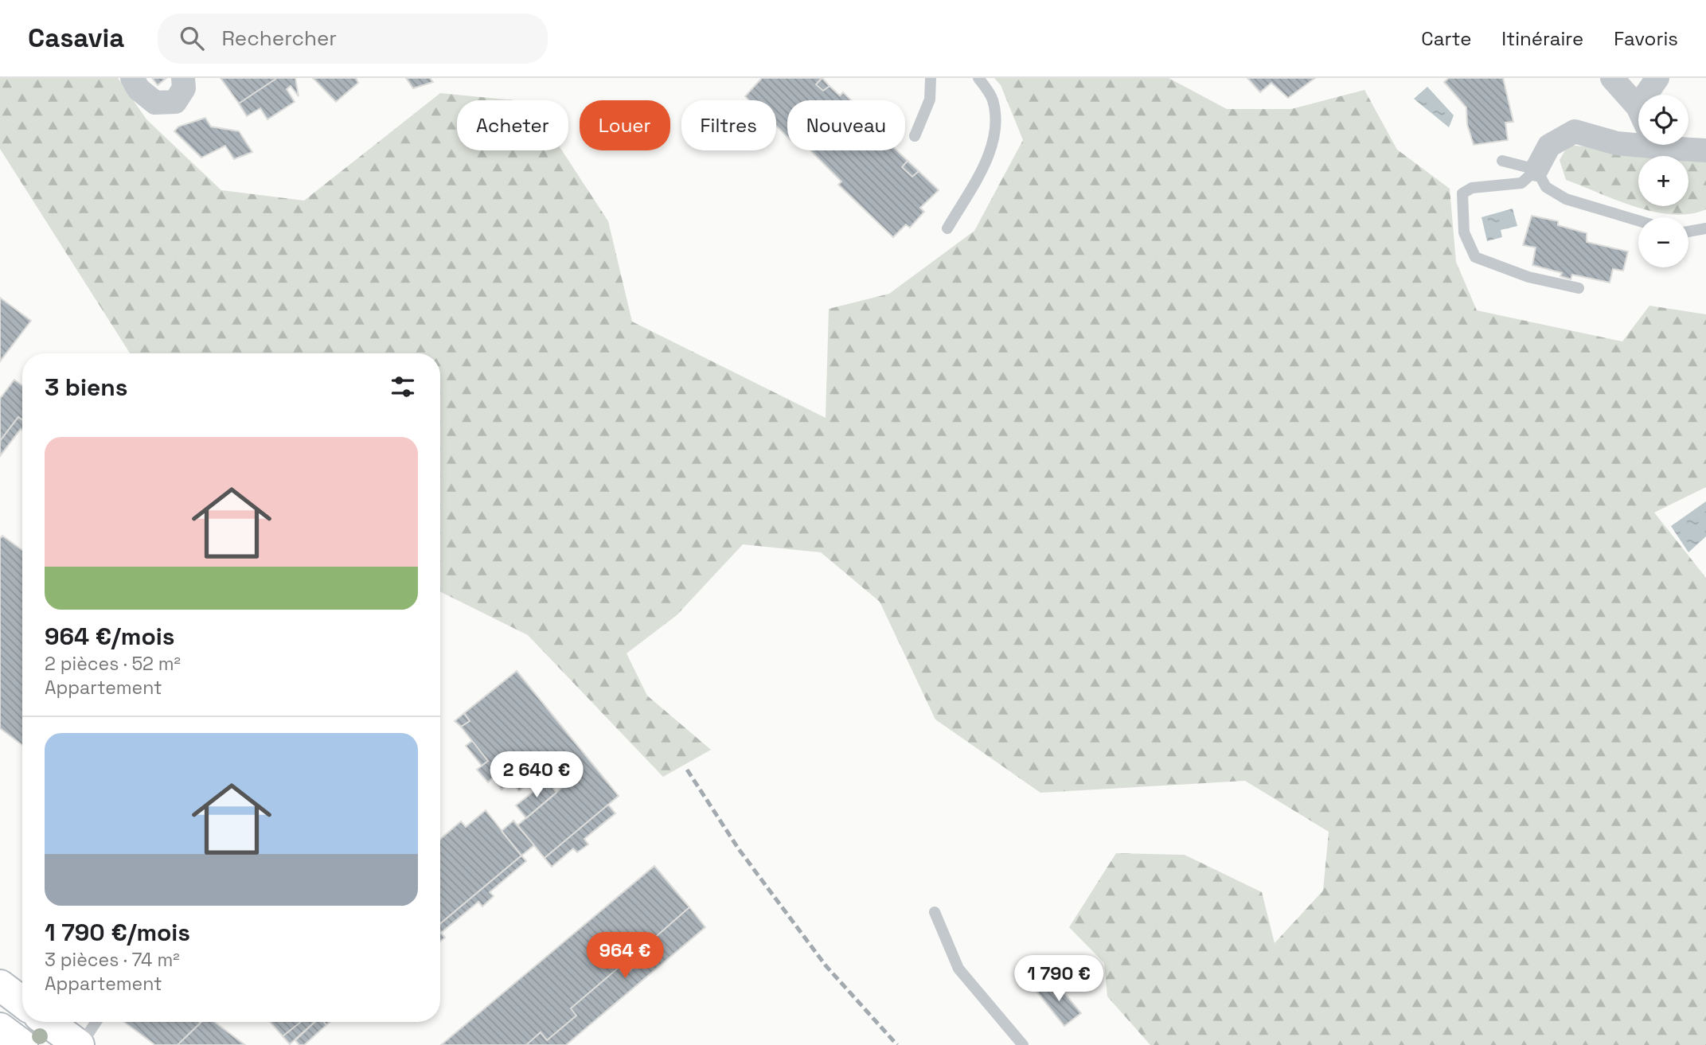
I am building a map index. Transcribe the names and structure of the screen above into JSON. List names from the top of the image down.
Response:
{
  "page": {
    "header": "Casavia",
    "search": "Rechercher",
    "nav": ["Carte", "Itinéraire", "Favoris"],
    "map_buttons": ["+", "−"],
    "chip": [
      "Acheter",
      "Louer",
      "Filtres",
      "Nouveau"
    ],
    "heading": "3 biens",
    "list": [
      {
        "name": "964 €/mois",
        "note": "2 pièces · 52 m² · Appartement"
      },
      {
        "name": "1 790 €/mois",
        "note": "3 pièces · 74 m² · Appartement"
      }
    ],
    "price": ["2 640 €", "964 €", "1 790 €"]
  }
}
